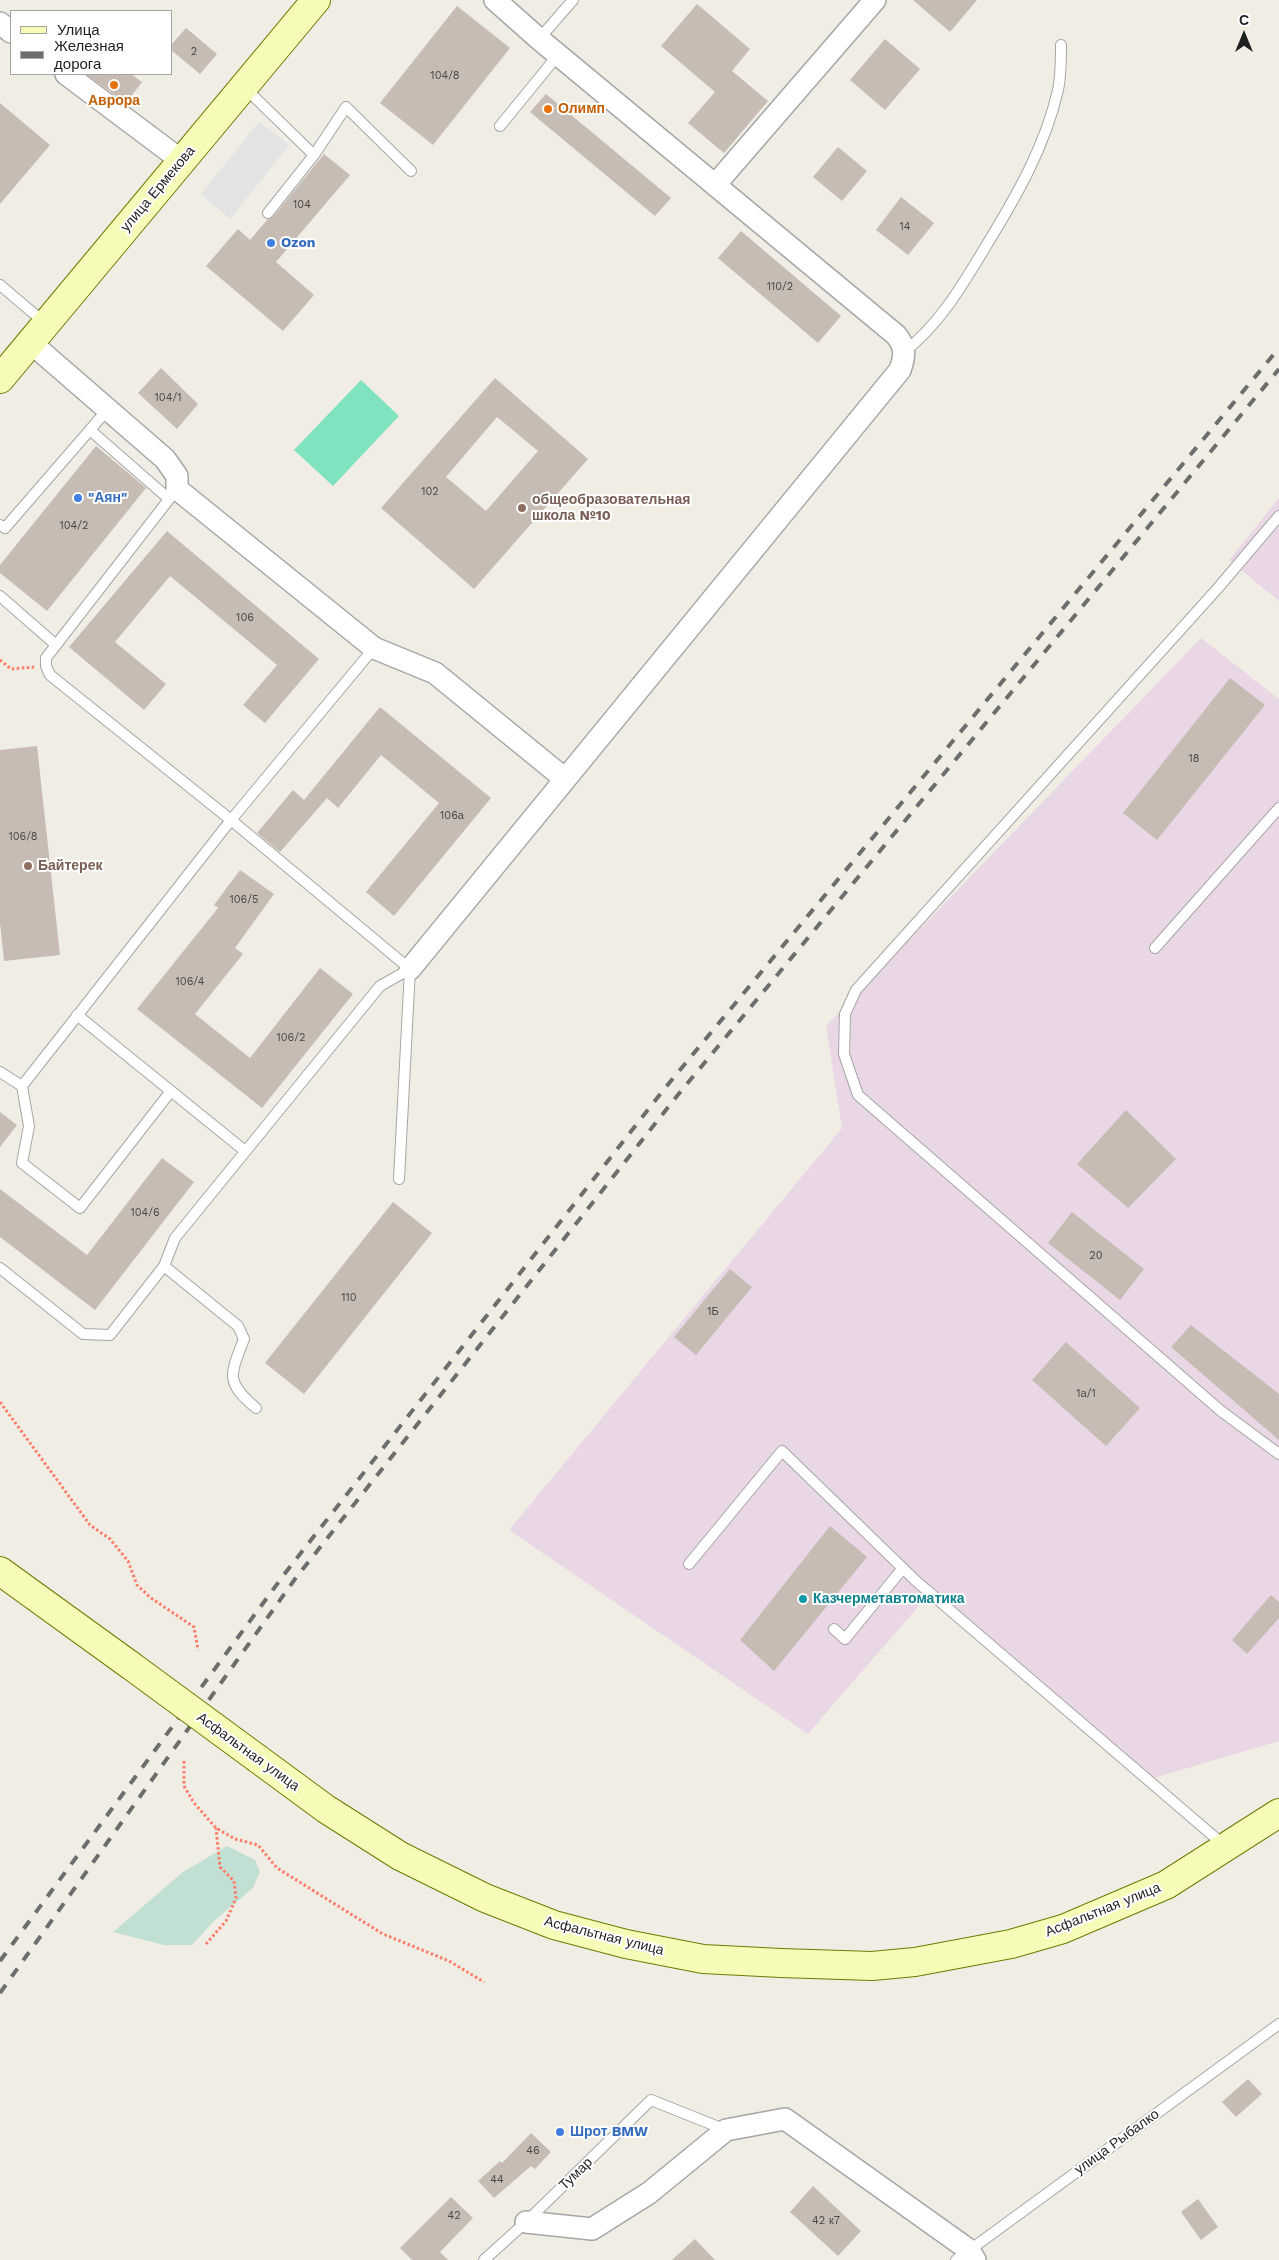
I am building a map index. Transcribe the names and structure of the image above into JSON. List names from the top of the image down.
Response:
{
  "streets": {
    "main road": ["улица Ермекова", "Асфальтная улица"],
    "lane": ["улица Рыбалко", "Тумар"]
  },
  "places": [
    "Аврора",
    "Олимп",
    "Ozon",
    "\"Аян\"",
    "общеобразовательная школа №10",
    "Байтерек",
    "Казчерметавтоматика",
    "Шрот BMW"
  ],
  "house_numbers": [
    "2",
    "104/8",
    "104",
    "14",
    "110/2",
    "104/1",
    "102",
    "104/2",
    "106",
    "18",
    "106а",
    "106/8",
    "106/5",
    "106/4",
    "106/2",
    "104/6",
    "20",
    "110",
    "1Б",
    "1а/1",
    "46",
    "44",
    "42",
    "42 к7"
  ],
  "legend": ["Улица", "Железная дорога"],
  "north": "top"
}
